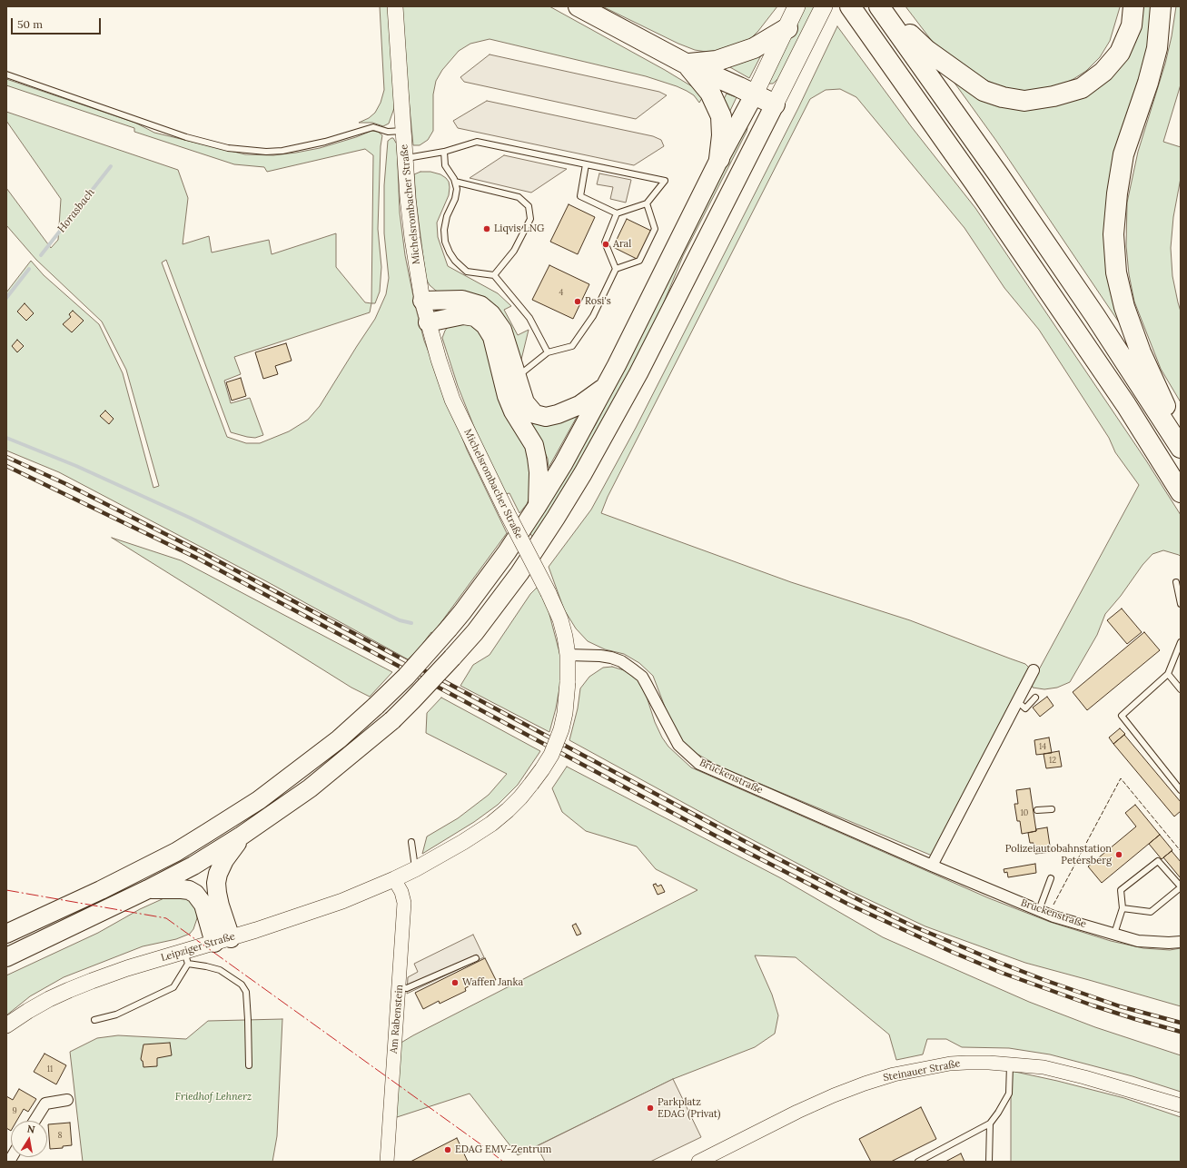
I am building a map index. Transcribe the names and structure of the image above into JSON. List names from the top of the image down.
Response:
{
  "streets": {
    "main road": ["Michelsrombacher Straße", "Leipziger Straße"],
    "street": ["Brückenstraße", "Am Rabenstein", "Steinauer Straße"]
  },
  "crossings": [
    ["Michelsrombacher Straße", "Brückenstraße"],
    ["Michelsrombacher Straße", "Leipziger Straße"],
    ["Michelsrombacher Straße", "Am Rabenstein"],
    ["Leipziger Straße", "Am Rabenstein"]
  ],
  "water": ["Horasbach"],
  "parks": ["Friedhof Lehnerz"],
  "places": [
    "Liqvis LNG",
    "Aral",
    "Rosi's",
    "Polizeiautobahnstation Petersberg",
    "Waffen Janka",
    "Parkplatz EDAG (Privat)",
    "EDAG EMV-Zentrum"
  ],
  "house_numbers": [
    "4",
    "14",
    "12",
    "10",
    "11",
    "9",
    "8"
  ],
  "scale_bar": "50 m",
  "north": "top"
}
